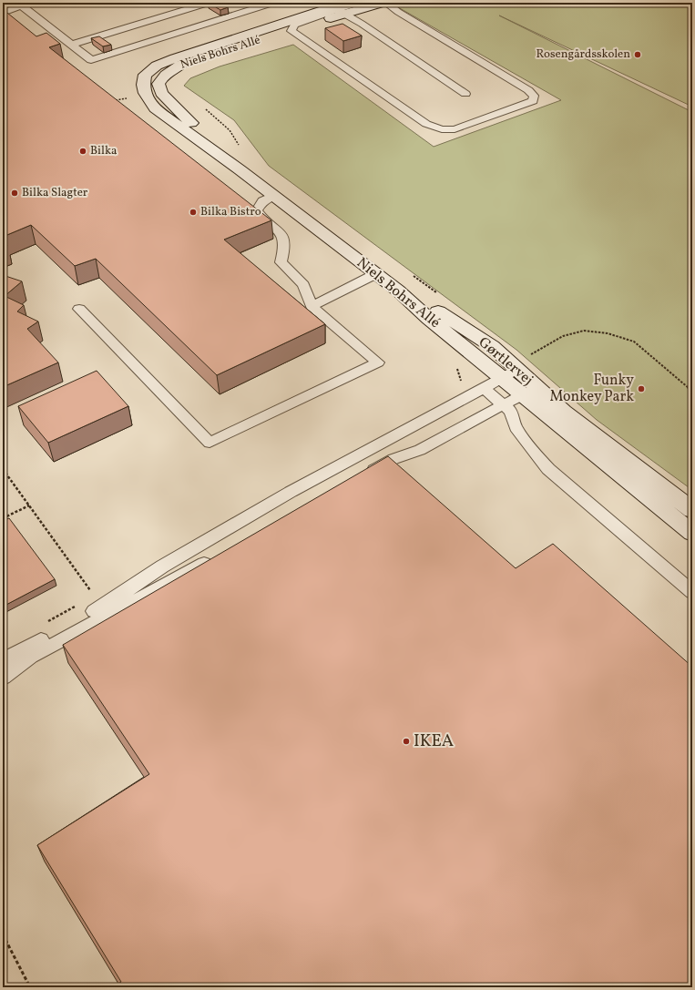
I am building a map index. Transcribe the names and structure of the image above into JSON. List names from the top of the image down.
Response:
{
  "streets": {
    "street": ["Niels Bohrs Allé", "Gørtlervej"]
  },
  "crossings": [
    ["Niels Bohrs Allé", "Gørtlervej"]
  ],
  "places": [
    "Rosengårdsskolen",
    "Bilka",
    "Bilka Slagter",
    "Bilka Bistro",
    "Funky Monkey Park",
    "IKEA"
  ]
}
